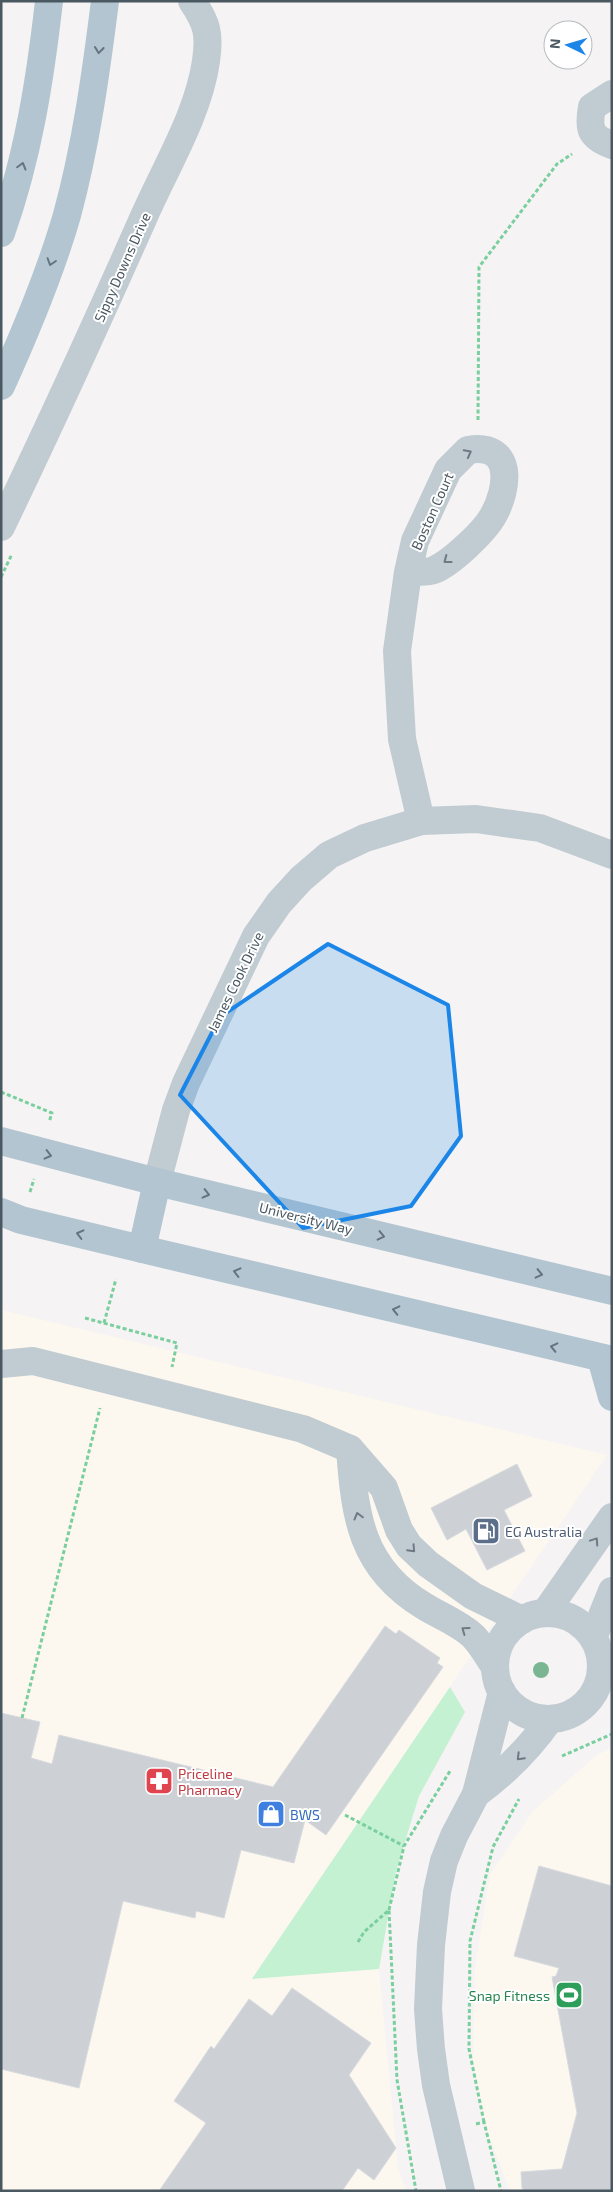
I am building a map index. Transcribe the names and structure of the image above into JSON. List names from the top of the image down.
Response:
{
  "streets": {
    "main road": ["University Way"],
    "street": ["Sippy Downs Drive", "Boston Court", "James Cook Drive"]
  },
  "crossings": [
    ["Boston Court", "James Cook Drive"],
    ["James Cook Drive", "University Way"]
  ],
  "places": {
    "fuel station": ["EG Australia"],
    "pharmacy": ["Priceline Pharmacy"],
    "shop": ["BWS"],
    "sports": ["Snap Fitness"]
  },
  "north": "left"
}
